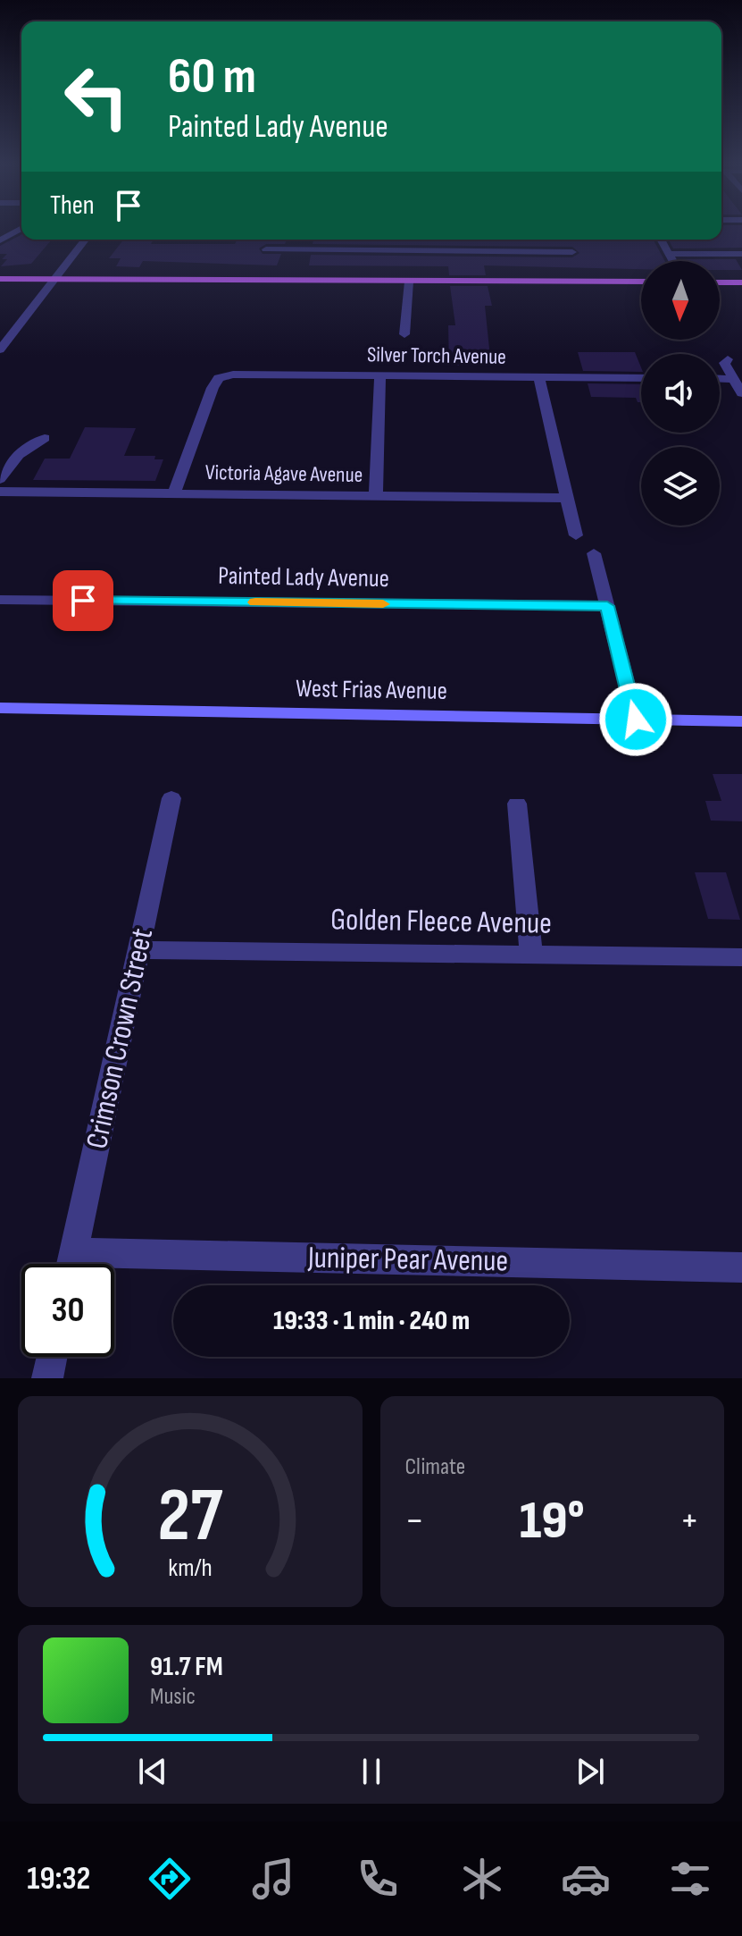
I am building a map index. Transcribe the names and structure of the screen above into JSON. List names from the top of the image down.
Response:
{
  "streets": {
    "street": [
      "Silver Torch Avenue",
      "Victoria Agave Avenue",
      "Painted Lady Avenue",
      "West Frias Avenue",
      "Golden Fleece Avenue",
      "Crimson Crown Street",
      "Juniper Pear Avenue"
    ]
  },
  "crossings": [
    ["Silver Torch Avenue", "Victoria Agave Avenue"],
    ["Golden Fleece Avenue", "Crimson Crown Street"]
  ],
  "north": "bottom",
  "page": {
    "turn": ["60 m", "Painted Lady Avenue"],
    "then": "Then",
    "limit": "30",
    "trip": "19:33 · 1 min · 240 m",
    "tile": "Climate",
    "heat": ["−", "19°", "+"],
    "song": ["91.7 FM", "Music"],
    "tabs": "19:32",
    "gauge": ["27", "km/h"]
  }
}
